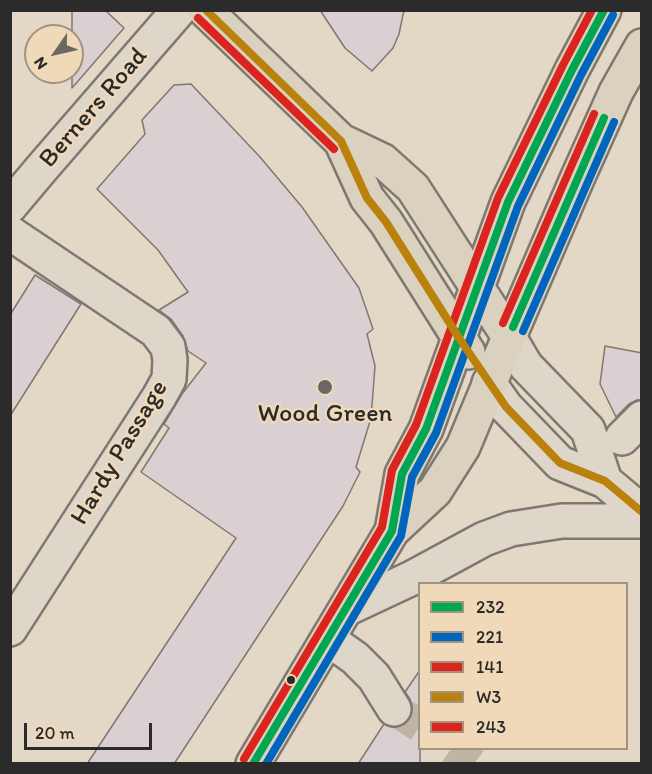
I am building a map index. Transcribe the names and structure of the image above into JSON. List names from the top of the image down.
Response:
{
  "streets": {
    "street": ["Berners Road", "Hardy Passage"]
  },
  "places": ["Wood Green"],
  "lines": [
    "transit line 232",
    "transit line 141",
    "transit line W3",
    "transit line 221",
    "transit line 243"
  ],
  "legend": [
    "232",
    "221",
    "141",
    "W3",
    "243"
  ],
  "scale_bar": "20 m",
  "north": "bottom left"
}
